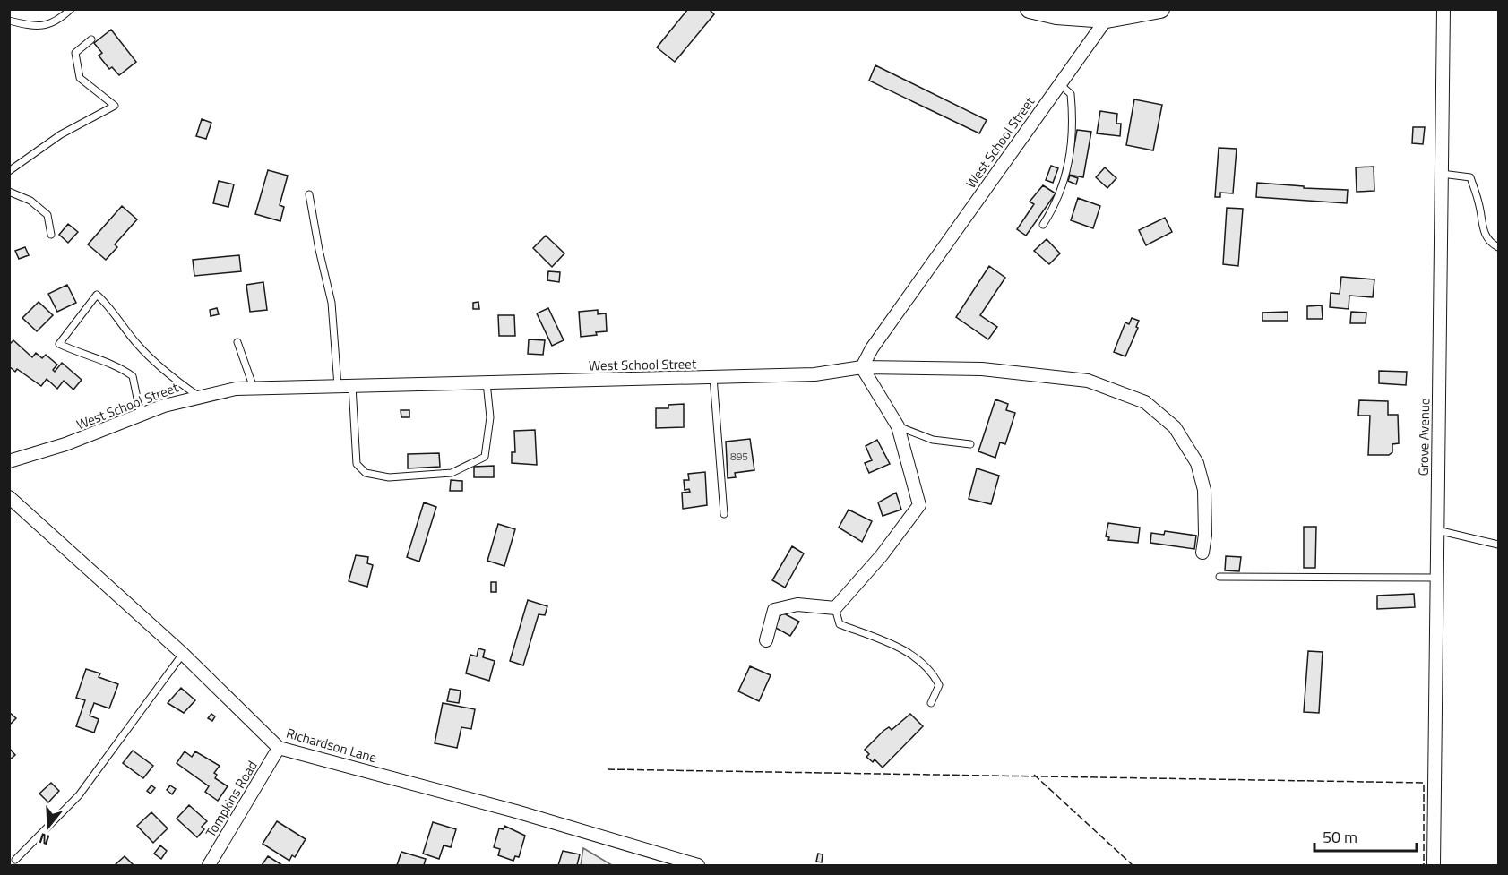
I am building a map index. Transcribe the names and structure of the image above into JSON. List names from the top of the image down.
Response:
{
  "streets": {
    "street": [
      "West School Street",
      "Grove Avenue",
      "Richardson Lane",
      "Tompkins Road"
    ]
  },
  "crossings": [
    ["Richardson Lane", "Tompkins Road"]
  ],
  "house_numbers": ["895"],
  "scale_bar": "50 m",
  "north": "bottom"
}
